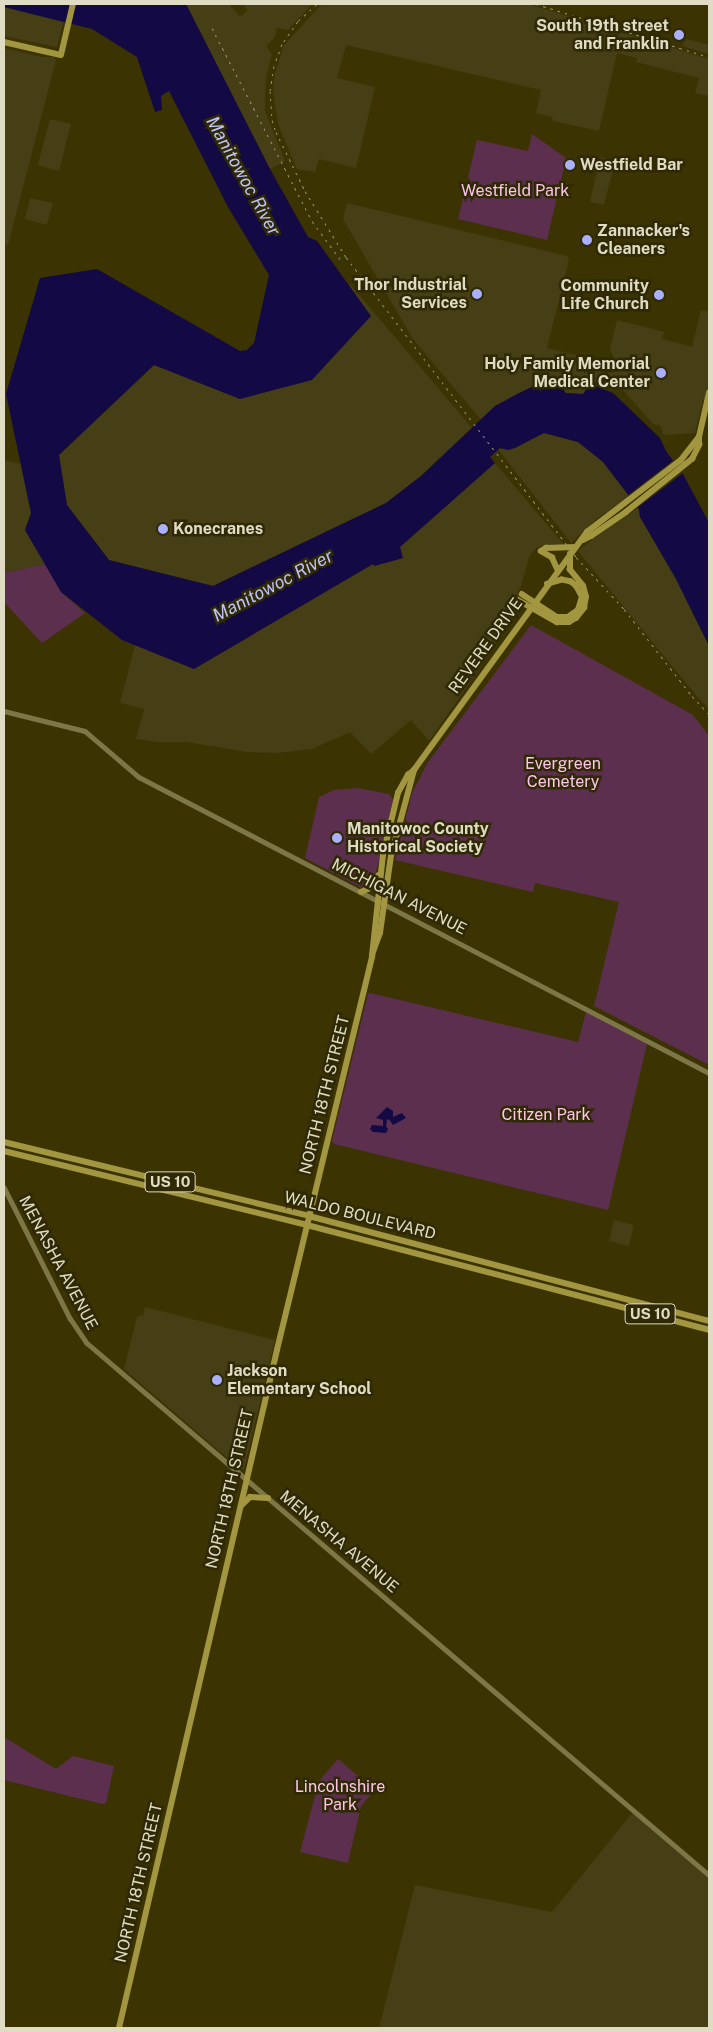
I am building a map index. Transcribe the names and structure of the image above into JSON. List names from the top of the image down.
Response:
{
  "streets": {
    "main road": [
      "REVERE DRIVE",
      "NORTH 18TH STREET",
      "US 10",
      "WALDO BOULEVARD"
    ],
    "street": ["MICHIGAN AVENUE", "MENASHA AVENUE"]
  },
  "crossings": [
    ["REVERE DRIVE", "NORTH 18TH STREET"],
    ["MICHIGAN AVENUE", "NORTH 18TH STREET"],
    ["NORTH 18TH STREET", "WALDO BOULEVARD"],
    ["NORTH 18TH STREET", "MENASHA AVENUE"]
  ],
  "water": ["Manitowoc River"],
  "parks": [
    "Westfield Park",
    "Evergreen Cemetery",
    "Citizen Park",
    "Lincolnshire Park"
  ],
  "places": [
    "South 19th street and Franklin",
    "Westfield Bar",
    "Zannacker's Cleaners",
    "Thor Industrial Services",
    "Community Life Church",
    "Holy Family Memorial Medical Center",
    "Konecranes",
    "Manitowoc County Historical Society",
    "Jackson Elementary School"
  ]
}
